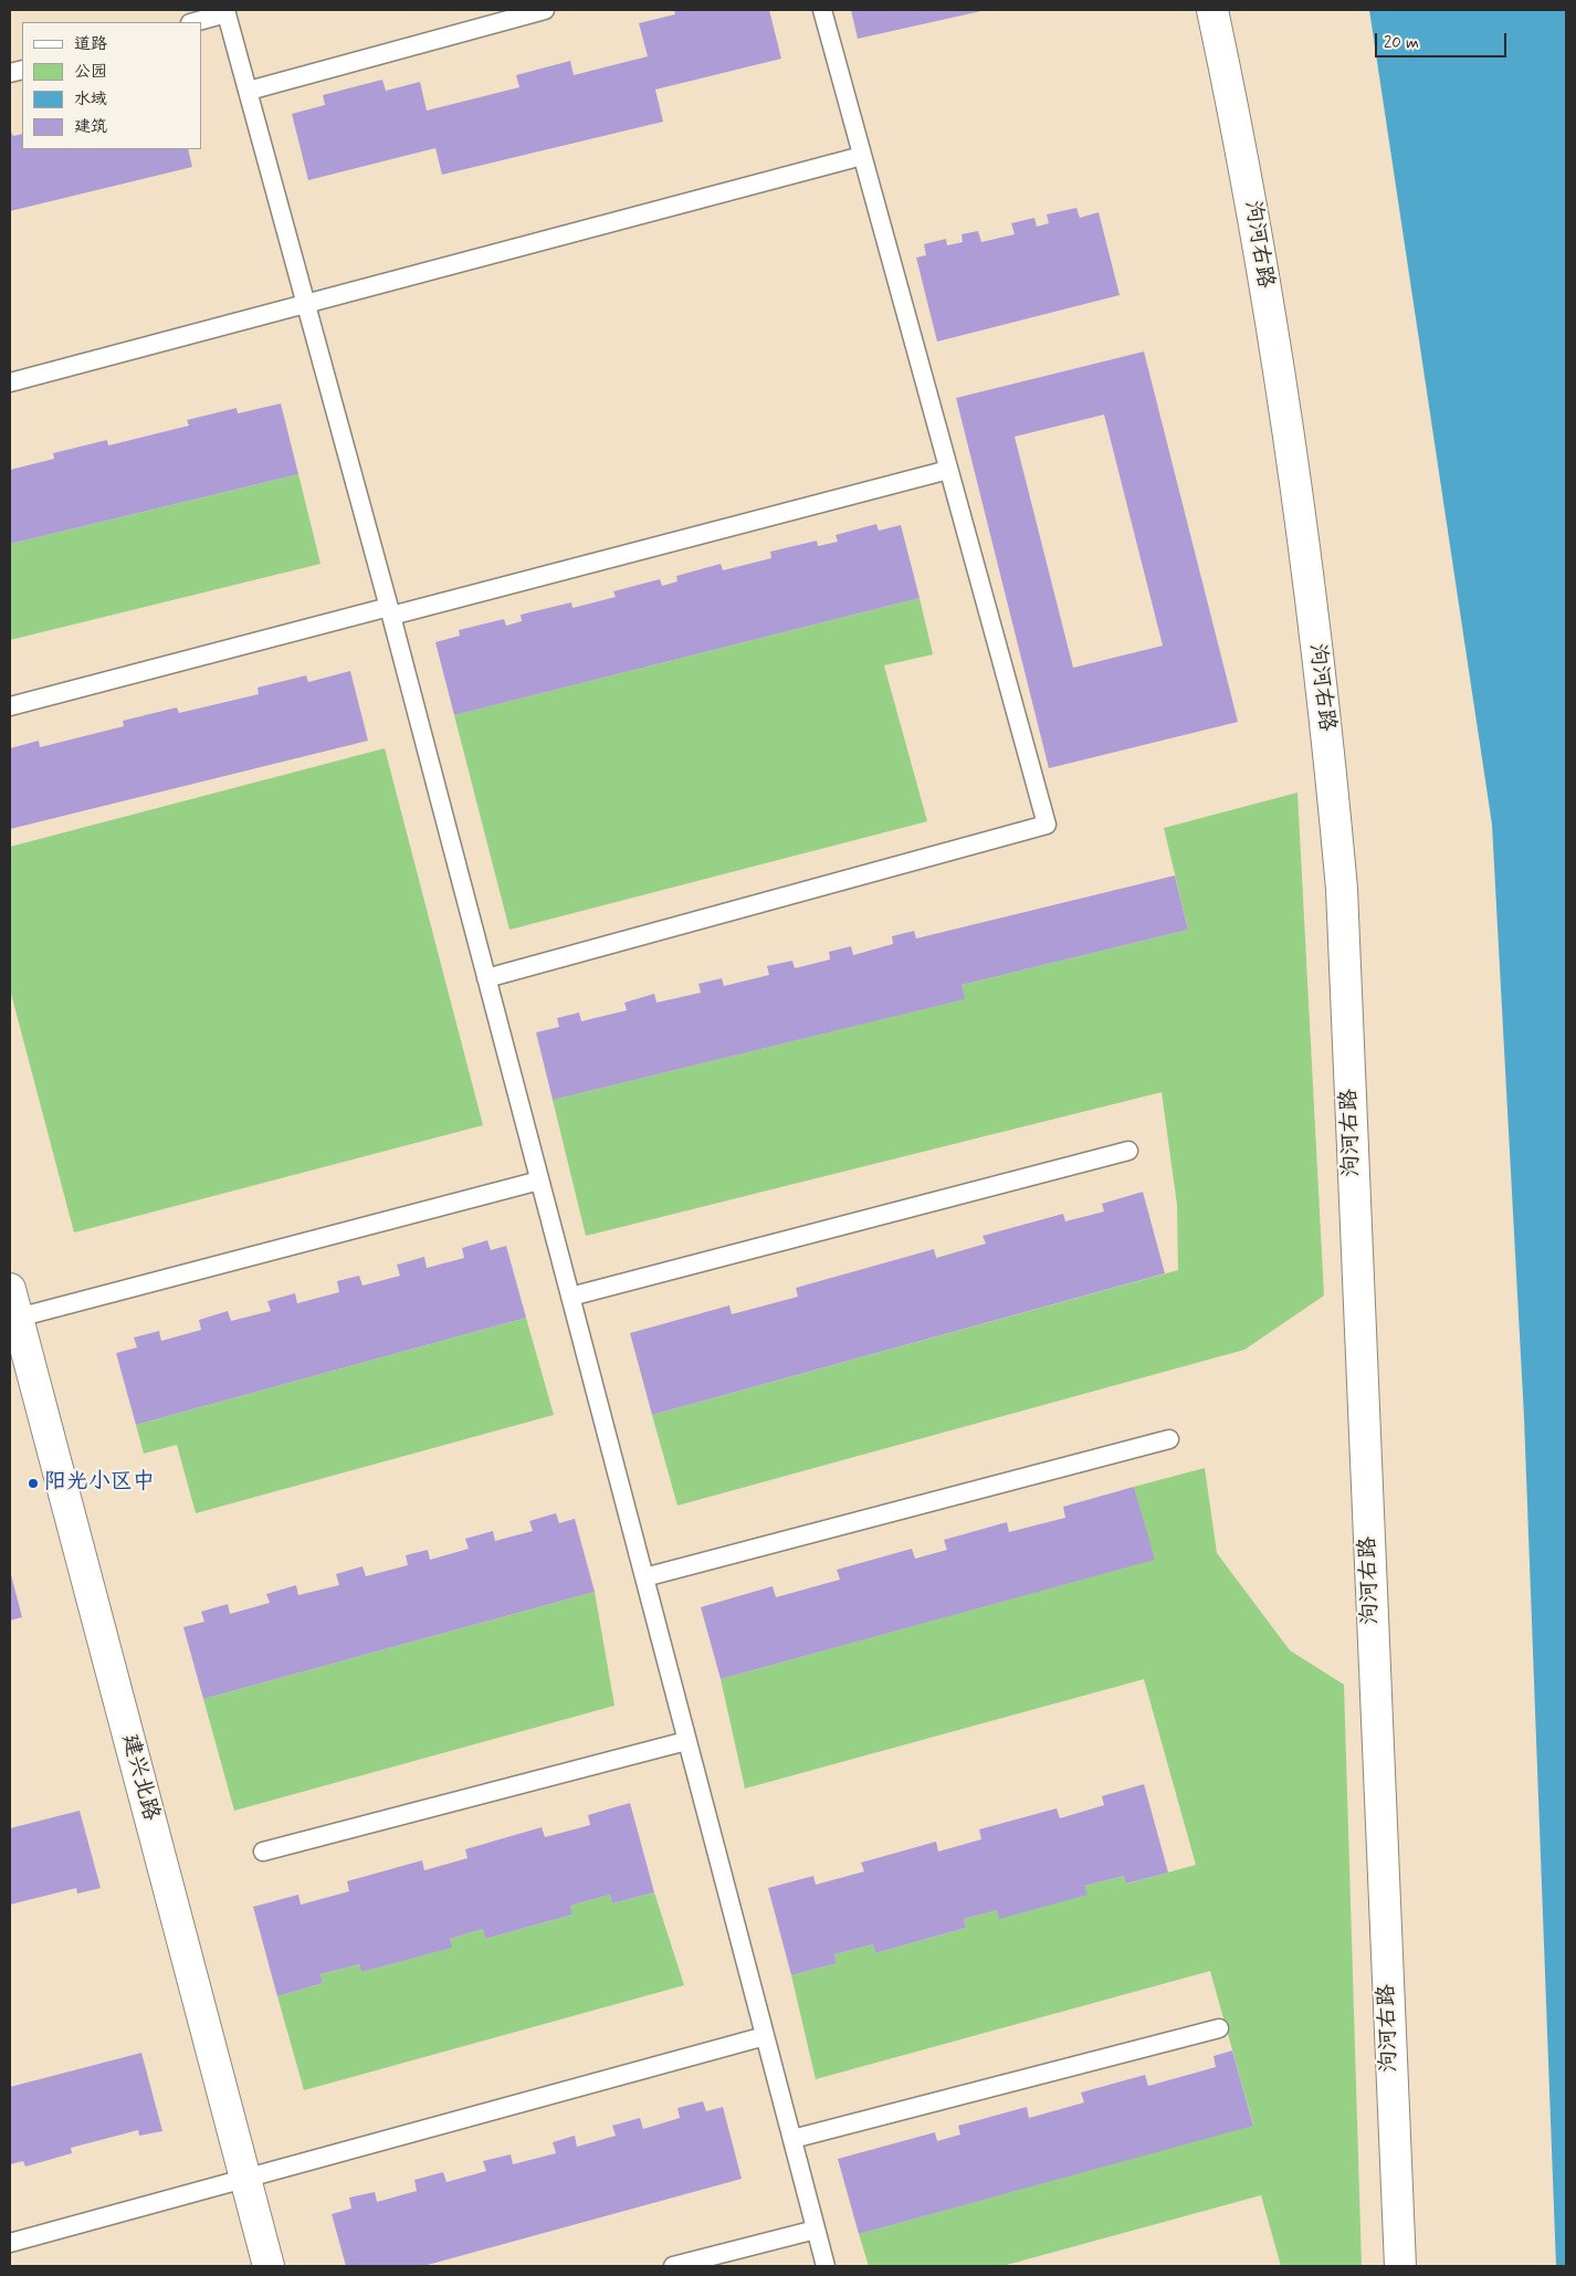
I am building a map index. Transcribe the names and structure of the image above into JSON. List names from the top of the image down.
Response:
{
  "streets": {
    "street": ["泃河右路", "建兴北路"]
  },
  "places": ["阳光小区中"],
  "legend": [
    "道路",
    "公园",
    "水域",
    "建筑"
  ],
  "scale_bar": "20 m"
}
